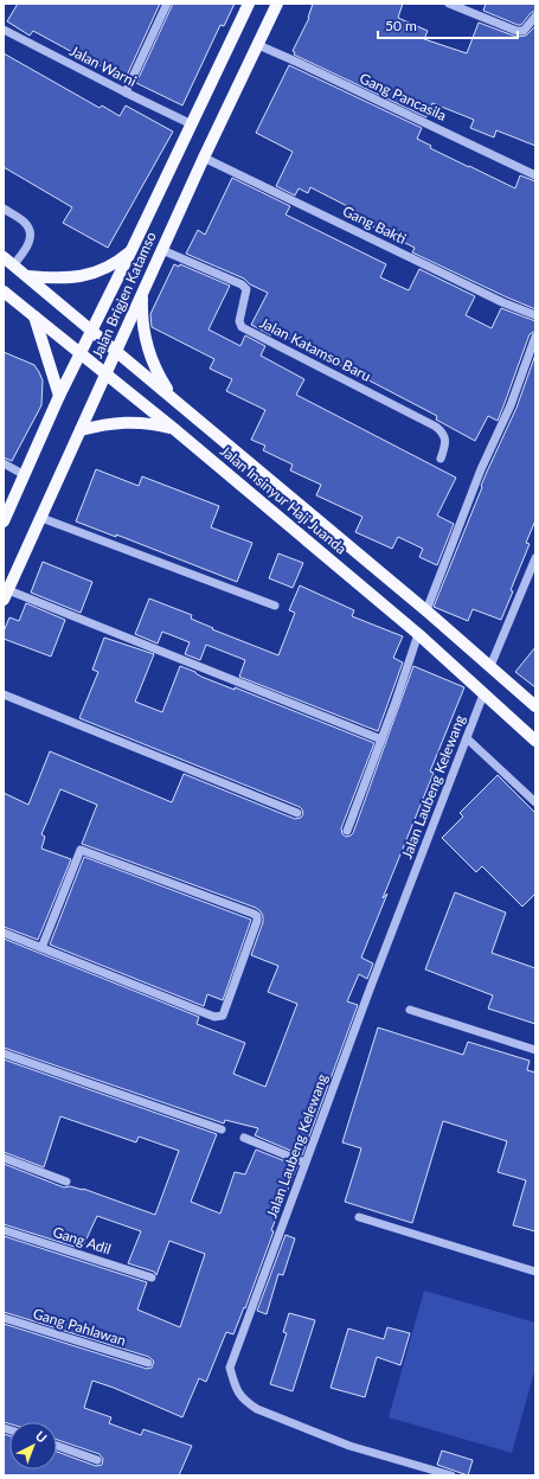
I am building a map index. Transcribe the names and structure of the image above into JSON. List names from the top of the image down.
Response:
{
  "streets": {
    "main road": ["Jalan Brigjen Katamso", "Jalan Insinyur Haji Juanda"],
    "street": [
      "Jalan Warni",
      "Gang Pancasila",
      "Gang Bakti",
      "Jalan Katamso Baru",
      "Jalan Laubeng Kelewang",
      "Gang Adil",
      "Gang Pahlawan"
    ]
  },
  "crossings": [
    ["Jalan Warni", "Jalan Brigjen Katamso"],
    ["Gang Pancasila", "Jalan Brigjen Katamso"],
    ["Gang Bakti", "Jalan Brigjen Katamso"],
    ["Jalan Brigjen Katamso", "Jalan Katamso Baru"],
    ["Jalan Brigjen Katamso", "Jalan Insinyur Haji Juanda"],
    ["Jalan Insinyur Haji Juanda", "Jalan Laubeng Kelewang"]
  ],
  "scale_bar": "50 m",
  "north": "top right"
}
